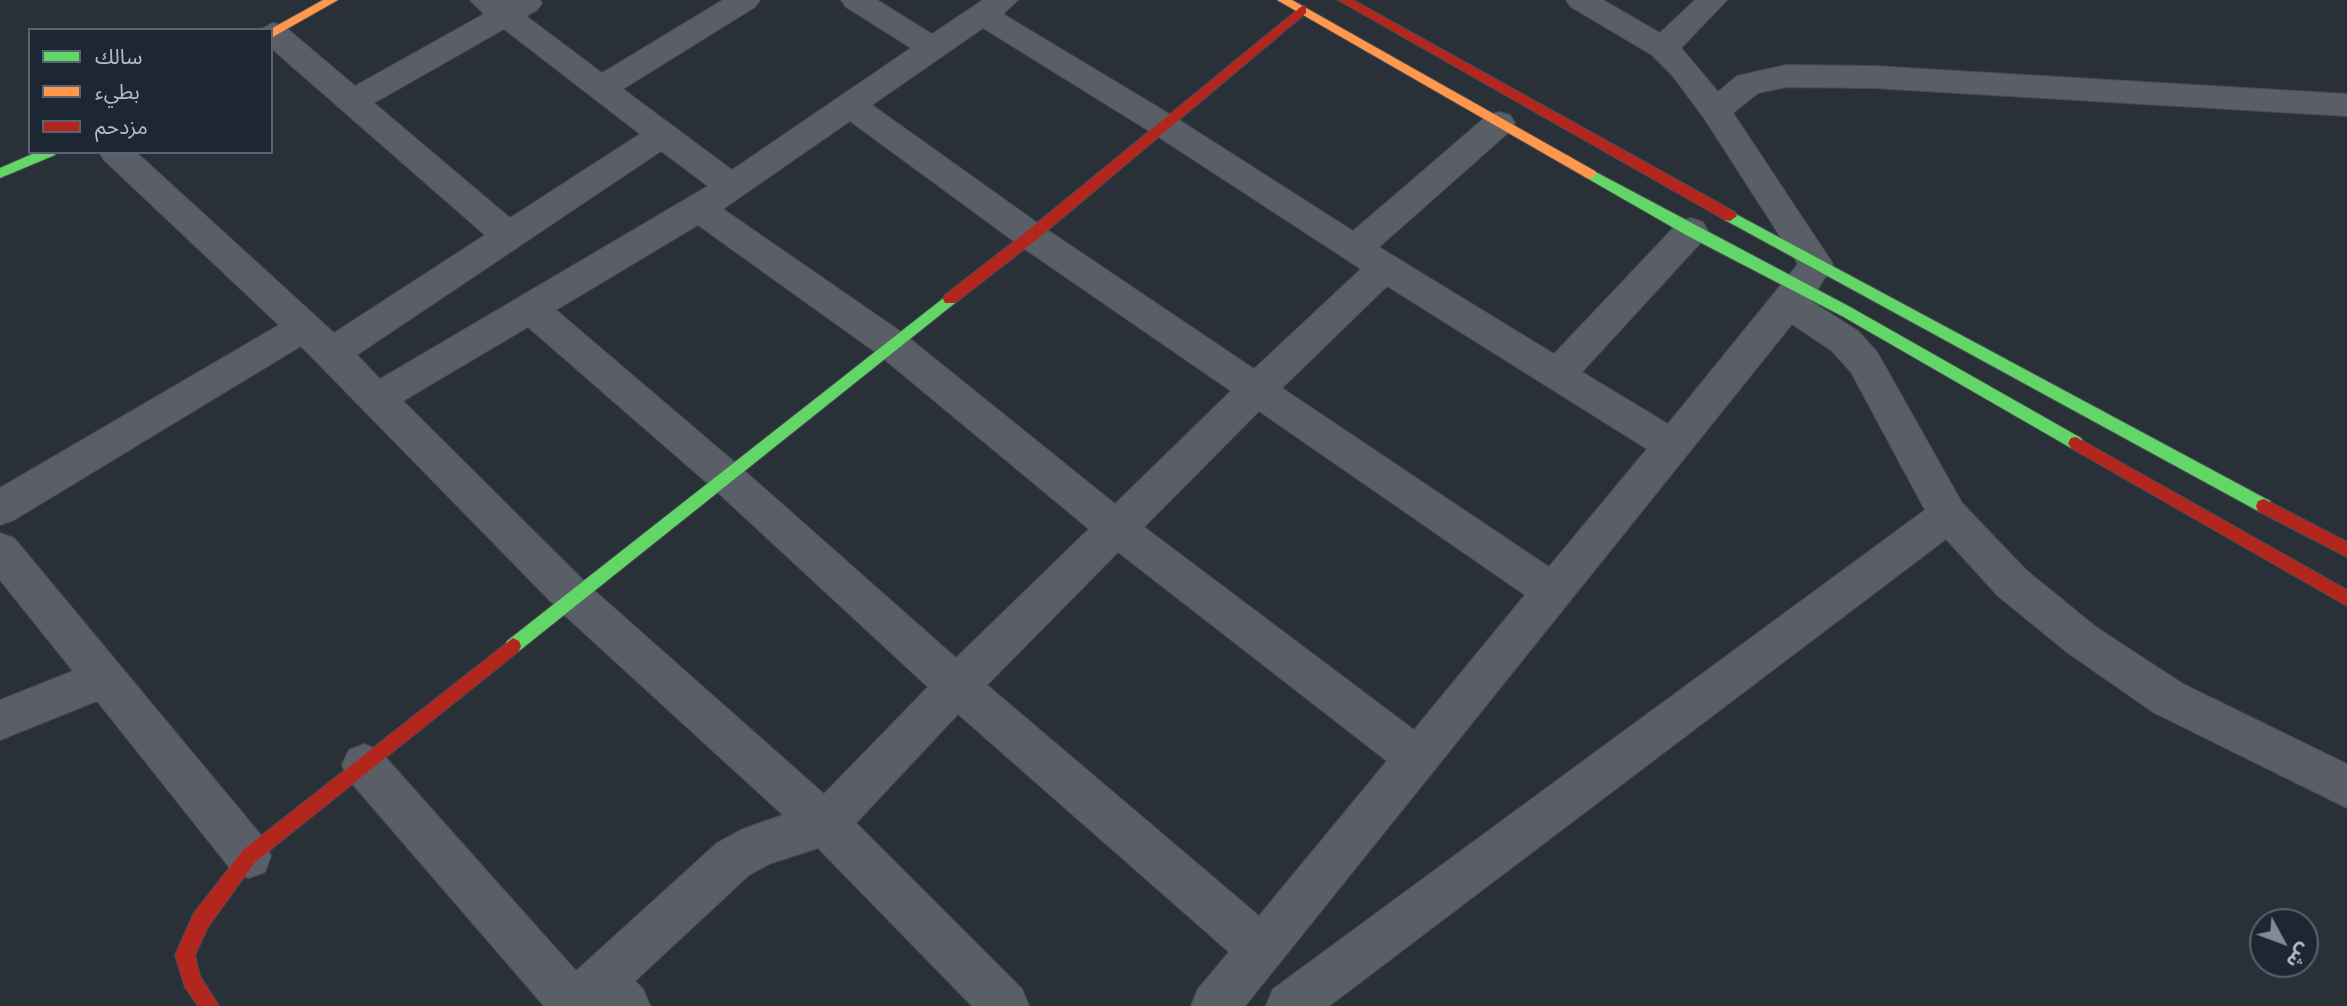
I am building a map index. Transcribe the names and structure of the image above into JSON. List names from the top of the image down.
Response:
{
  "legend": ["سالك", "بطيء", "مزدحم"],
  "north": "bottom right"
}
